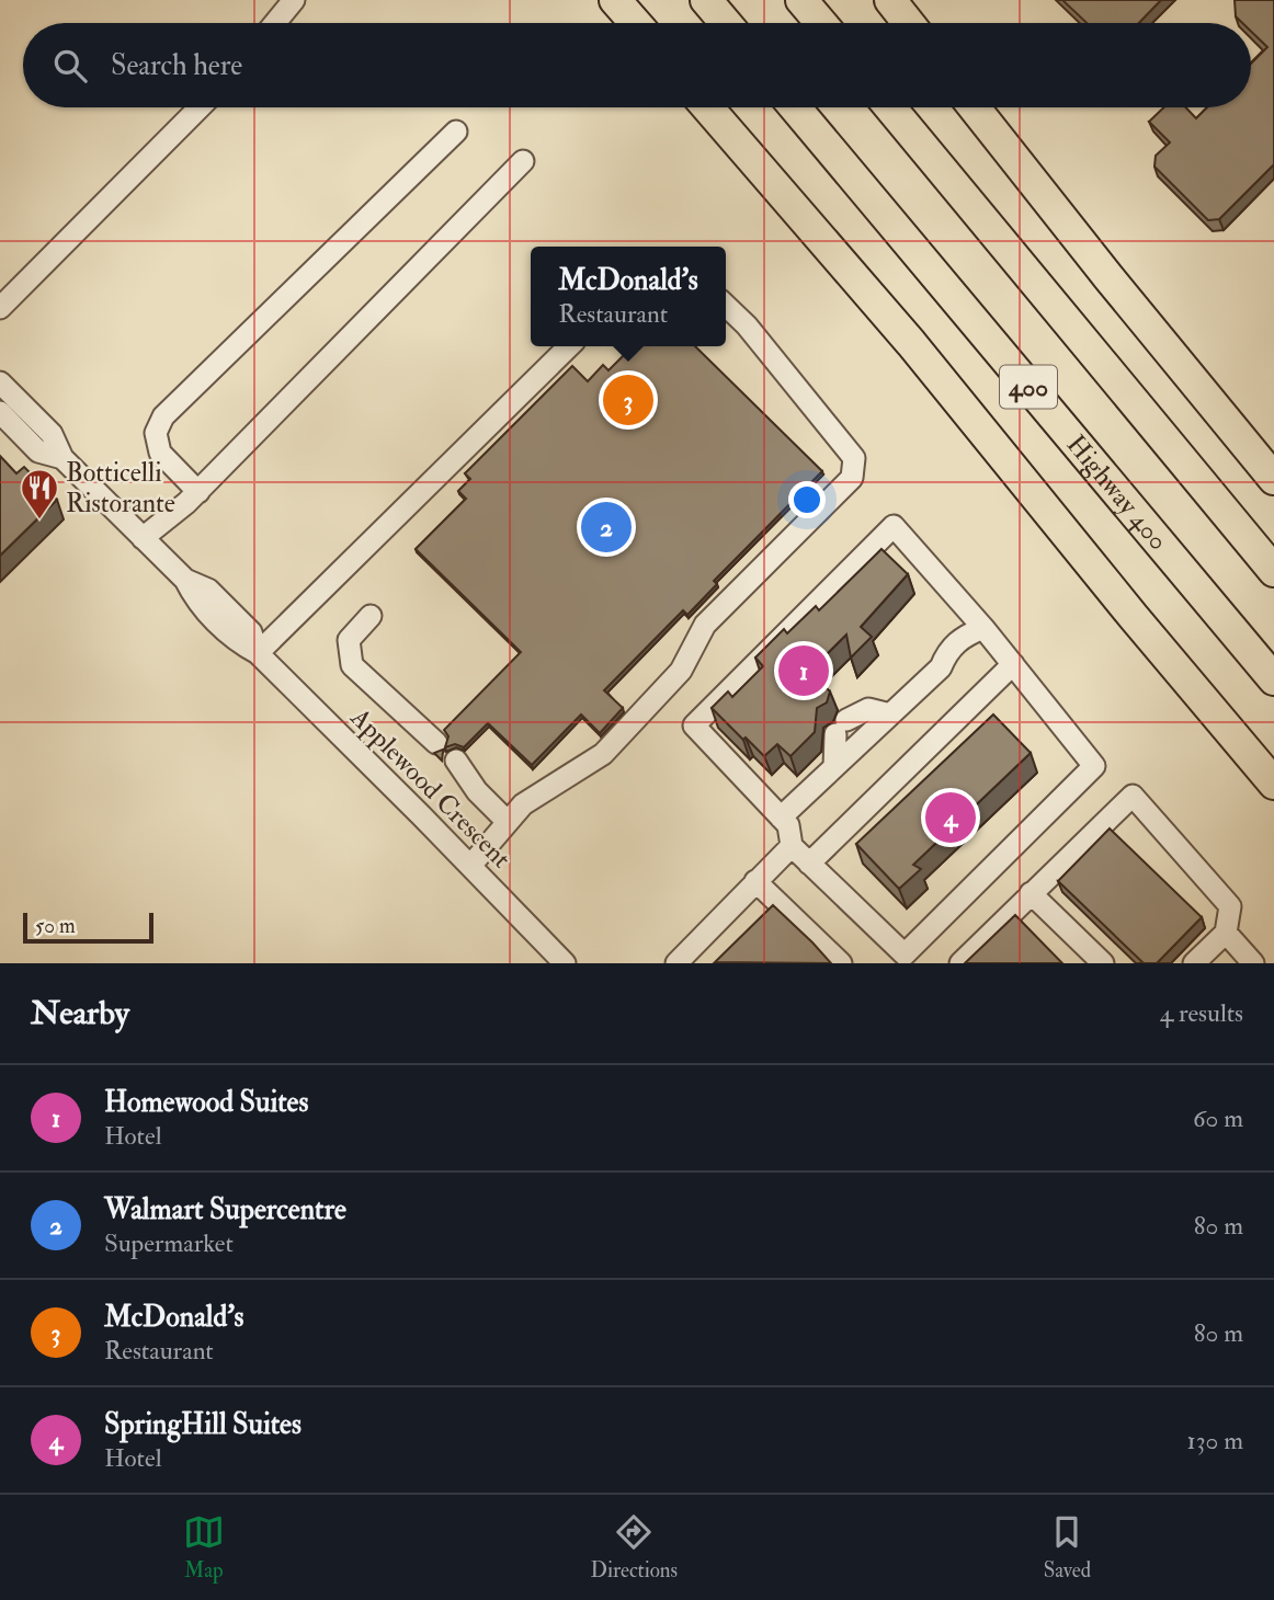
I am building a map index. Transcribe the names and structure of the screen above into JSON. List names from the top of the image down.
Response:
{
  "streets": {
    "highway": ["400", "Highway 400"],
    "street": ["Applewood Crescent"]
  },
  "places": {
    "restaurant": ["Botticelli Ristorante"]
  },
  "scale_bar": "50 m",
  "page": {
    "search": "Search here",
    "popup": ["McDonald's", "Restaurant"],
    "pins": [
      "3",
      "2",
      "1",
      "4"
    ],
    "scale": "50 m",
    "heading": ["Nearby", "4 results"],
    "list": [
      {
        "mark": "1",
        "name": "Homewood Suites",
        "note": "Hotel",
        "value": "60 m"
      },
      {
        "mark": "2",
        "name": "Walmart Supercentre",
        "note": "Supermarket",
        "value": "80 m"
      },
      {
        "mark": "3",
        "name": "McDonald's",
        "note": "Restaurant",
        "value": "80 m"
      },
      {
        "mark": "4",
        "name": "SpringHill Suites",
        "note": "Hotel",
        "value": "130 m"
      }
    ],
    "nav": ["Map", "Directions", "Saved"]
  }
}
